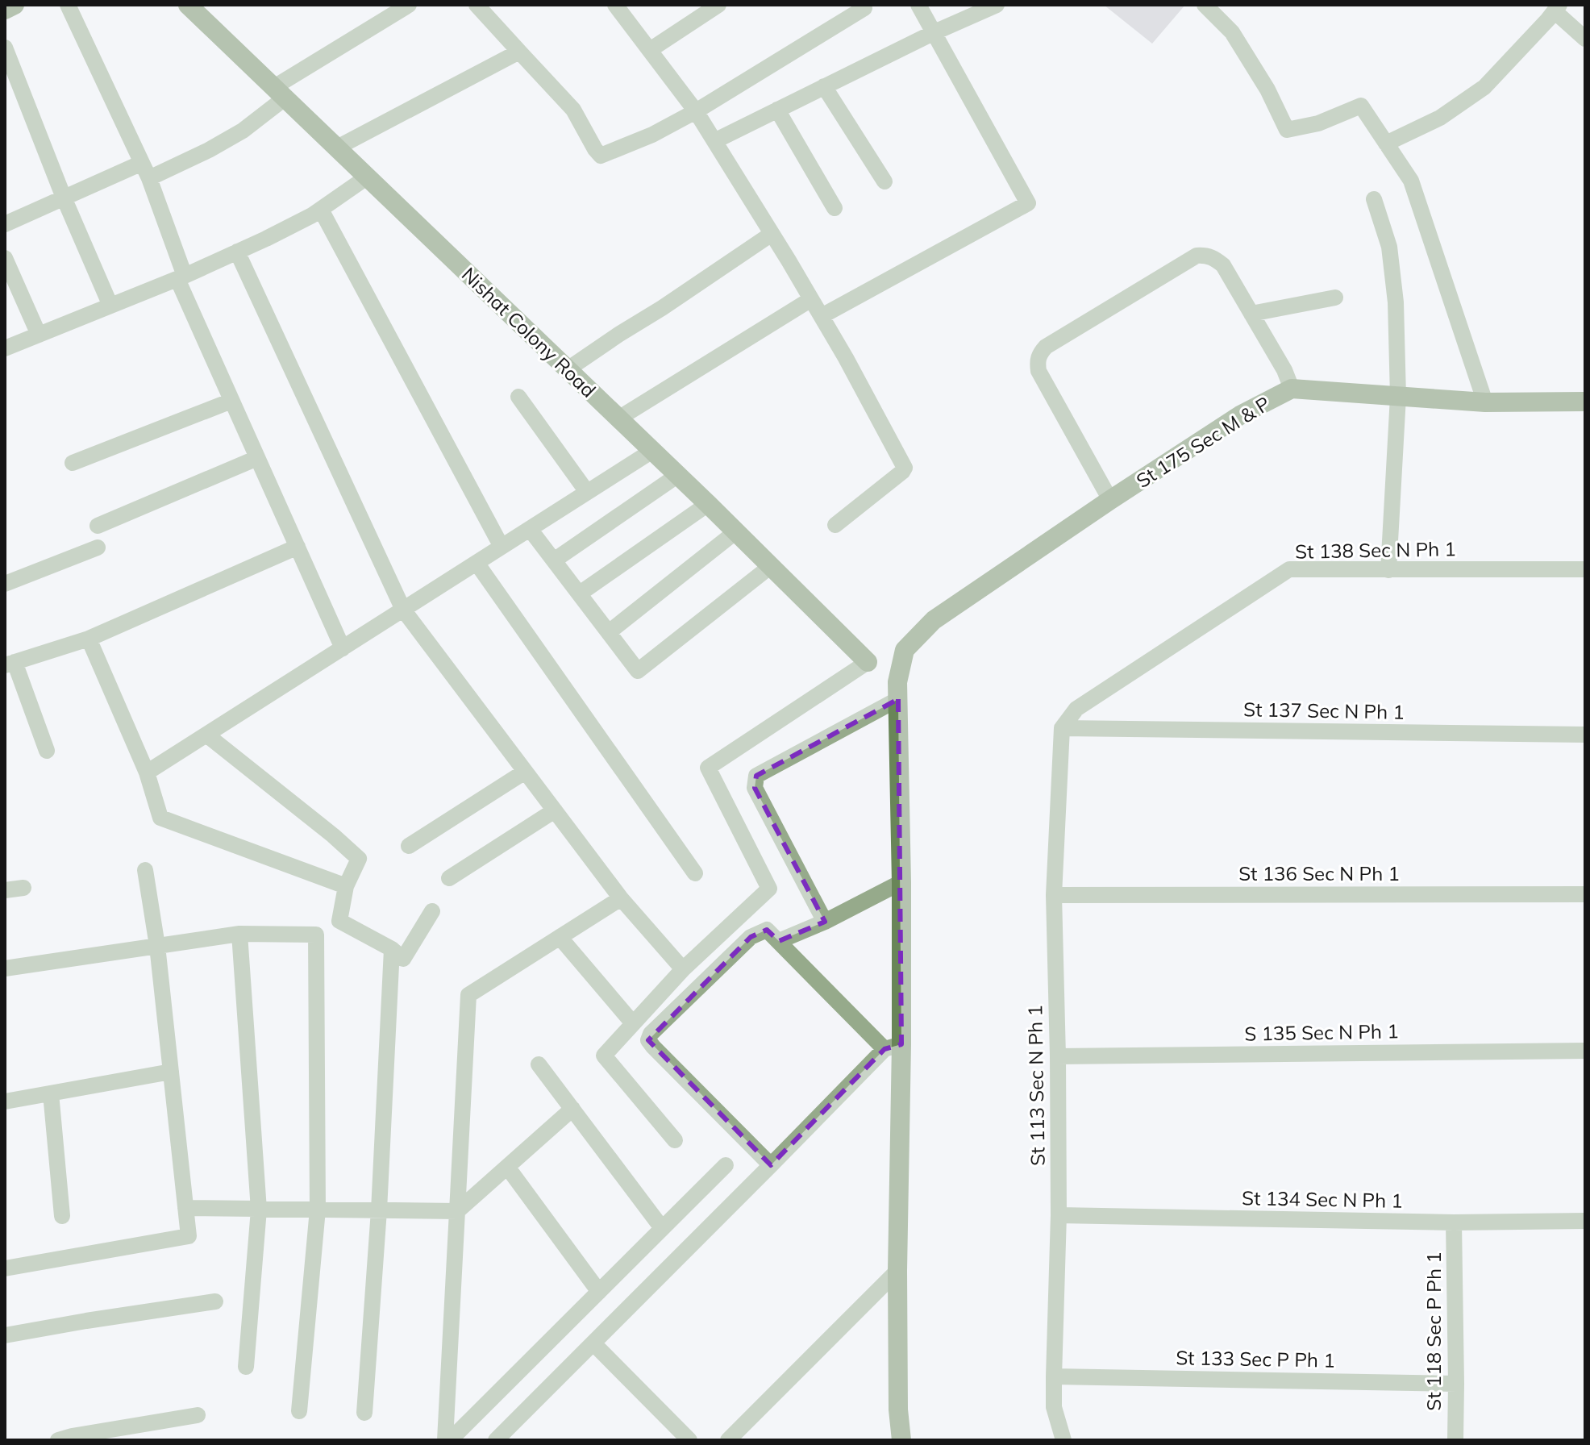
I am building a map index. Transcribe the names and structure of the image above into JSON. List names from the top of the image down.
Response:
{
  "streets": {
    "street": [
      "Nishat Colony Road",
      "St 175 Sec M & P",
      "St 138 Sec N Ph 1",
      "St 137 Sec N Ph 1",
      "St 136 Sec N Ph 1",
      "S 135 Sec N Ph 1",
      "St 113 Sec N Ph 1",
      "St 134 Sec N Ph 1",
      "St 118 Sec P Ph 1",
      "St 133 Sec P Ph 1"
    ]
  },
  "crossings": [
    ["St 138 Sec N Ph 1", "St 137 Sec N Ph 1"],
    ["St 138 Sec N Ph 1", "St 113 Sec N Ph 1"],
    ["St 137 Sec N Ph 1", "St 113 Sec N Ph 1"],
    ["St 136 Sec N Ph 1", "St 113 Sec N Ph 1"],
    ["S 135 Sec N Ph 1", "St 113 Sec N Ph 1"],
    ["St 113 Sec N Ph 1", "St 134 Sec N Ph 1"],
    ["St 113 Sec N Ph 1", "St 133 Sec P Ph 1"],
    ["St 134 Sec N Ph 1", "St 118 Sec P Ph 1"],
    ["St 118 Sec P Ph 1", "St 133 Sec P Ph 1"]
  ]
}
